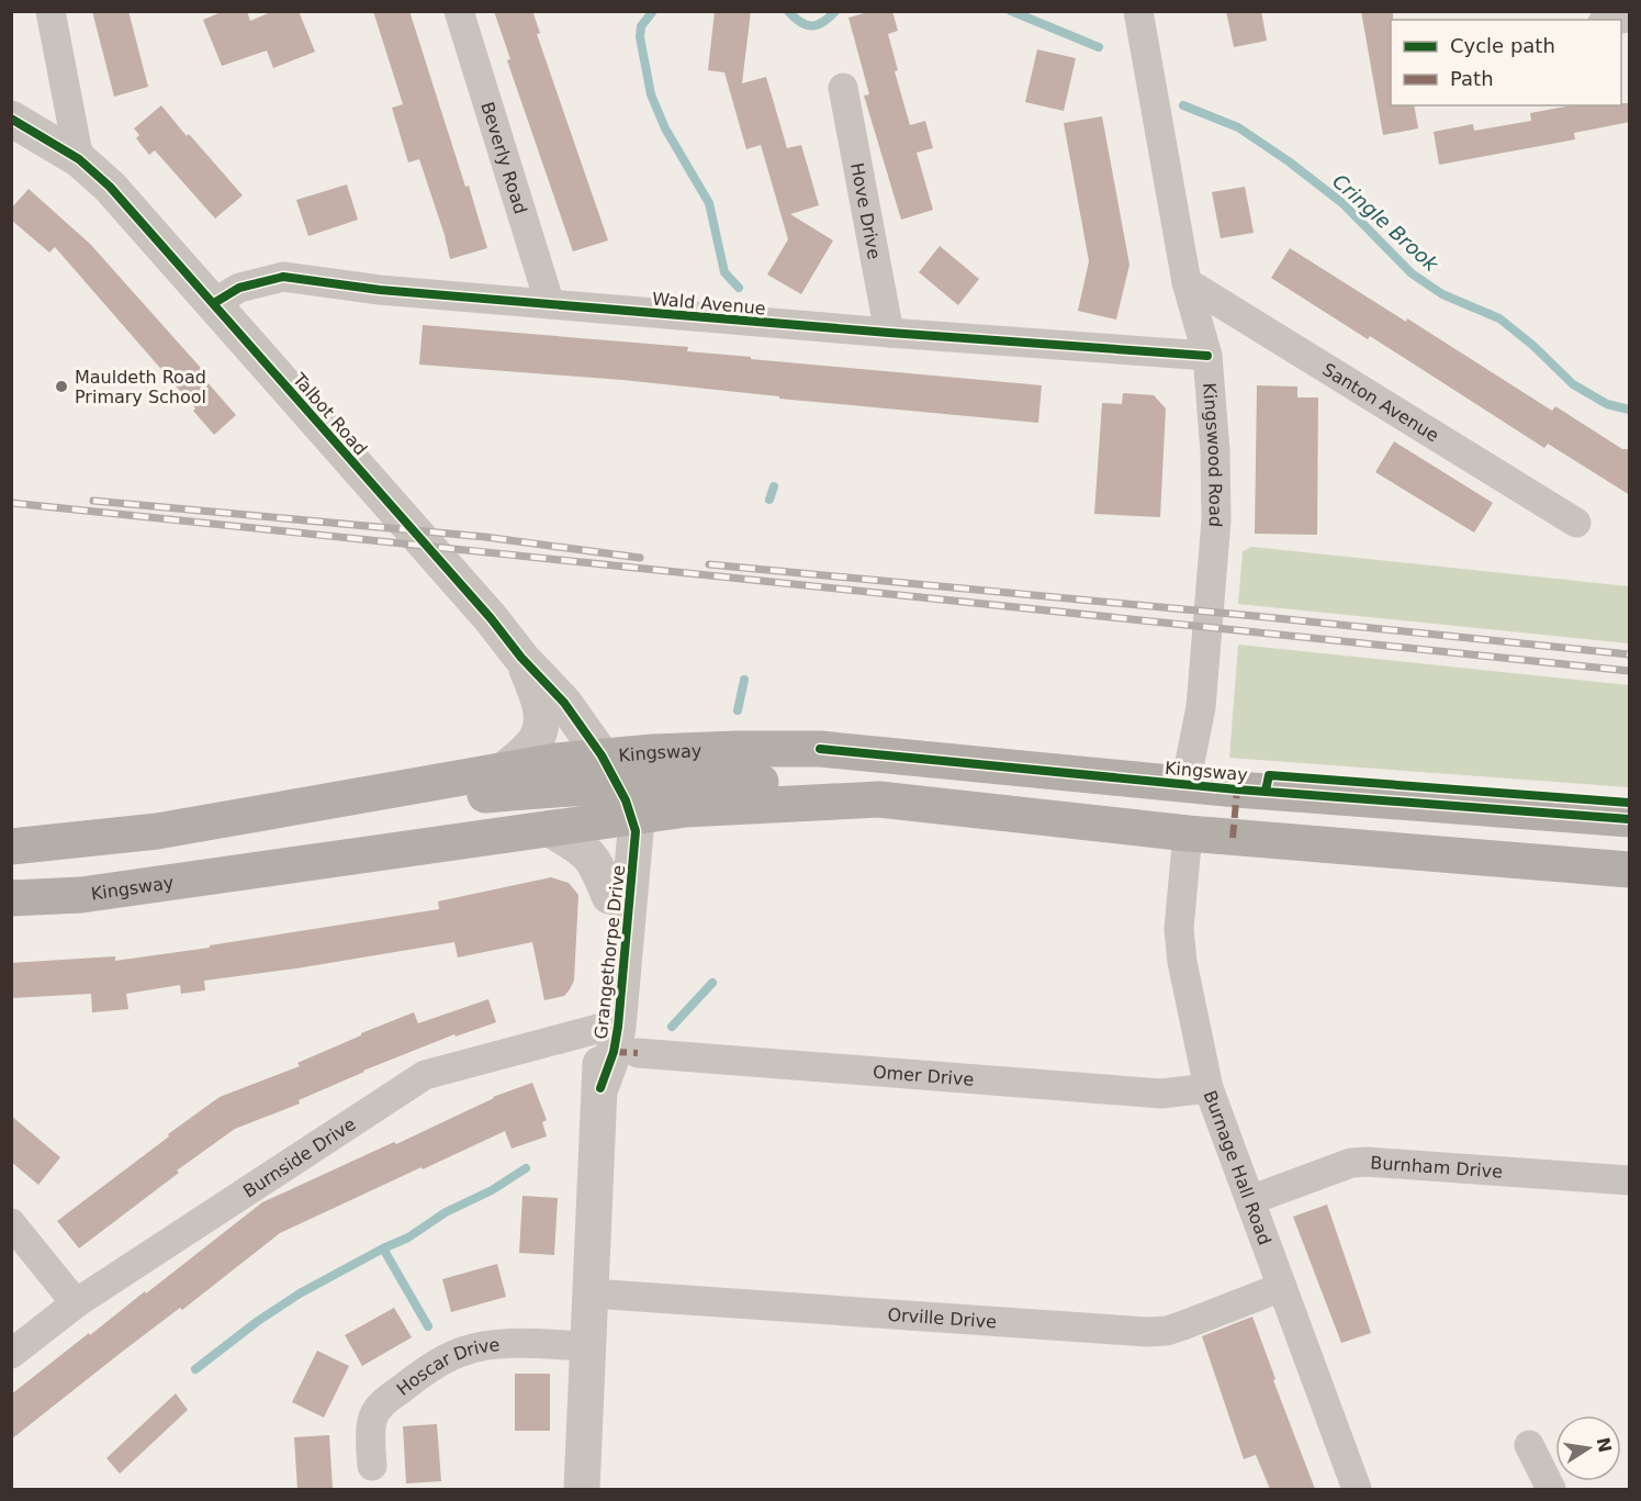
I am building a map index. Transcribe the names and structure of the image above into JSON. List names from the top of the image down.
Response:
{
  "streets": {
    "highway": ["Kingsway"],
    "street": [
      "Beverly Road",
      "Hove Drive",
      "Wald Avenue",
      "Santon Avenue",
      "Talbot Road",
      "Kingswood Road",
      "Grangethorpe Drive",
      "Omer Drive",
      "Burnside Drive",
      "Burnham Drive",
      "Burnage Hall Road",
      "Orville Drive",
      "Hoscar Drive"
    ]
  },
  "crossings": [
    ["Beverly Road", "Wald Avenue"],
    ["Hove Drive", "Wald Avenue"],
    ["Wald Avenue", "Talbot Road"],
    ["Wald Avenue", "Kingswood Road"],
    ["Santon Avenue", "Kingswood Road"],
    ["Talbot Road", "Kingsway"],
    ["Talbot Road", "Grangethorpe Drive"],
    ["Kingswood Road", "Kingsway"],
    ["Kingsway", "Grangethorpe Drive"],
    ["Kingsway", "Burnage Hall Road"],
    ["Grangethorpe Drive", "Omer Drive"],
    ["Grangethorpe Drive", "Burnside Drive"],
    ["Grangethorpe Drive", "Orville Drive"],
    ["Grangethorpe Drive", "Hoscar Drive"],
    ["Omer Drive", "Burnside Drive"],
    ["Omer Drive", "Burnage Hall Road"],
    ["Burnham Drive", "Burnage Hall Road"],
    ["Burnage Hall Road", "Orville Drive"]
  ],
  "water": ["Cringle Brook"],
  "places": ["Mauldeth Road Primary School"],
  "legend": ["Cycle path", "Path"],
  "north": "right"
}
